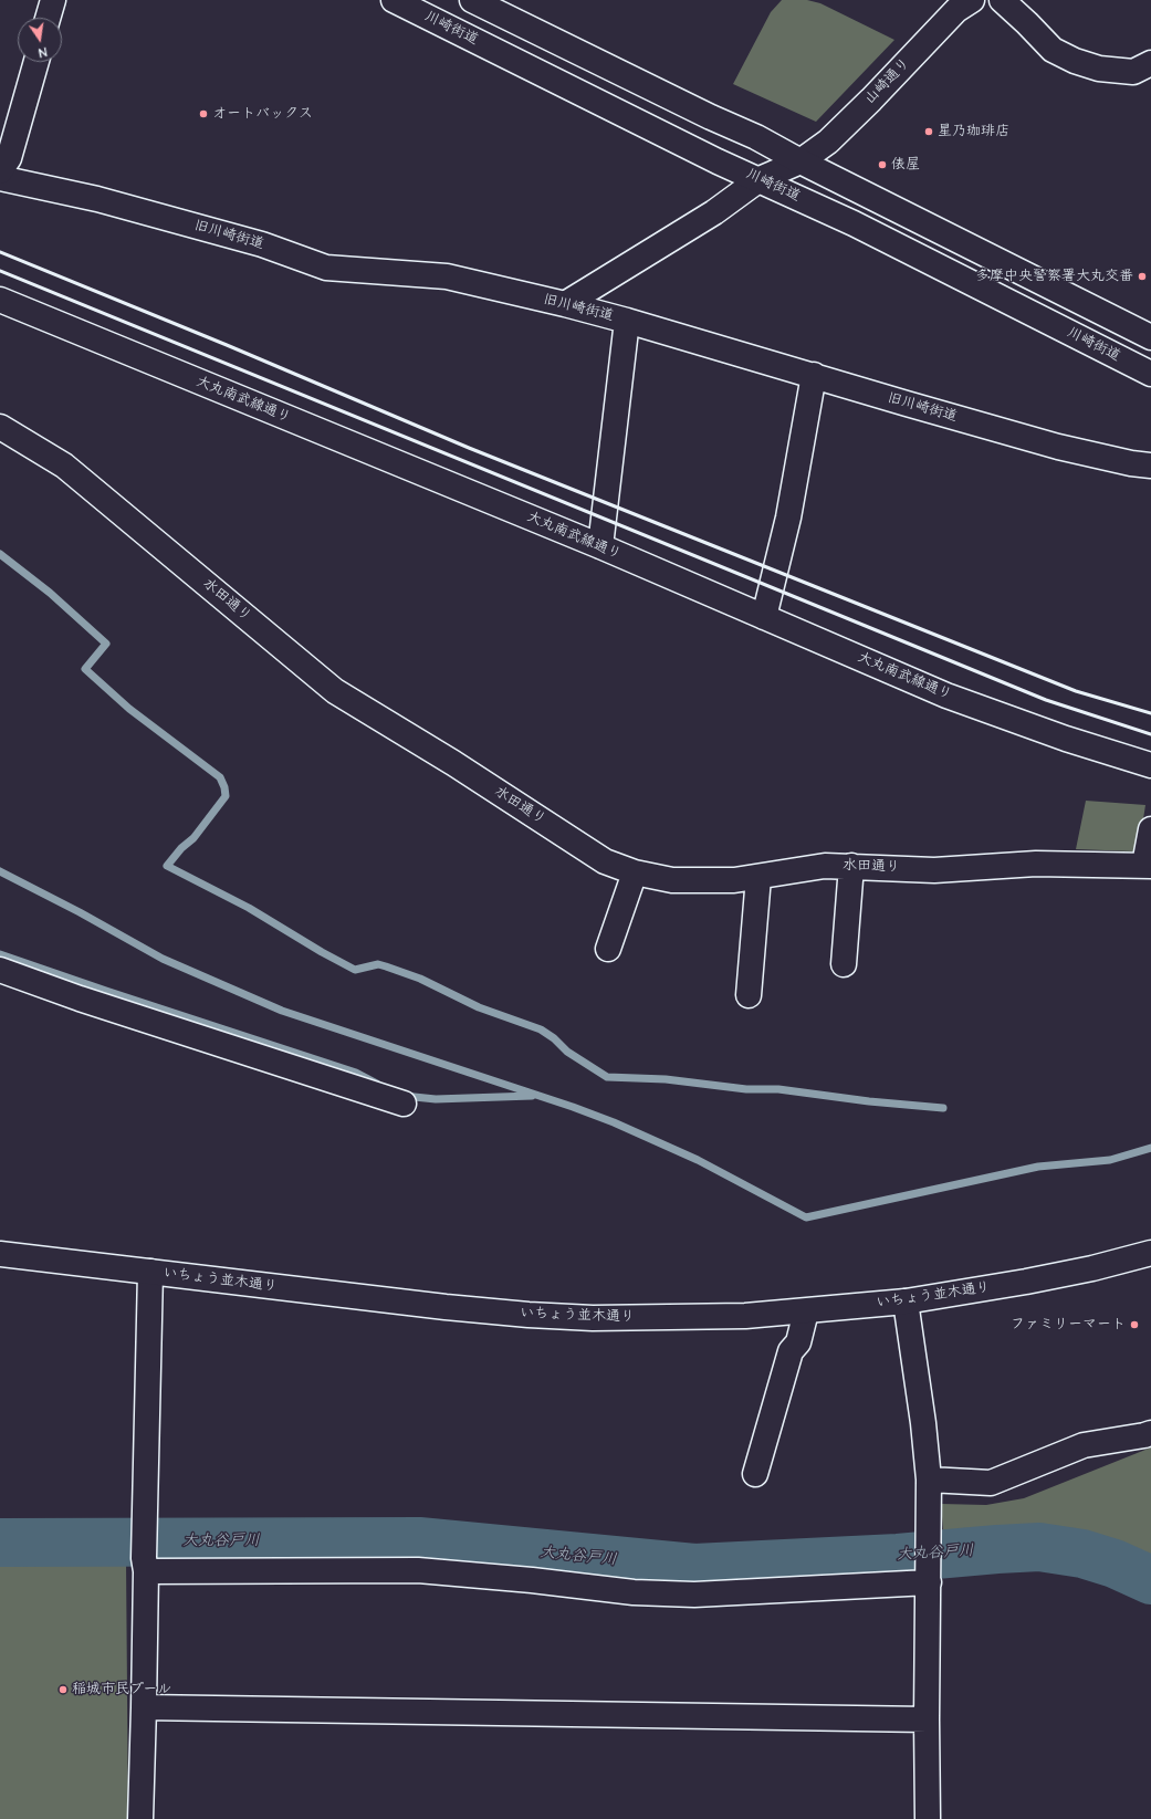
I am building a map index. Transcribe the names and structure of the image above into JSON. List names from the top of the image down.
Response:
{
  "streets": {
    "street": [
      "川崎街道",
      "山崎通り",
      "旧川崎街道",
      "大丸南武線通り",
      "水田通り",
      "いちょう並木通り"
    ]
  },
  "crossings": [
    ["川崎街道", "山崎通り"],
    ["山崎通り", "旧川崎街道"]
  ],
  "water": ["大丸谷戸川"],
  "places": [
    "オートバックス",
    "星乃珈琲店",
    "俵屋",
    "多摩中央警察署大丸交番",
    "ファミリーマート",
    "稲城市民プール"
  ],
  "north": "bottom"
}
